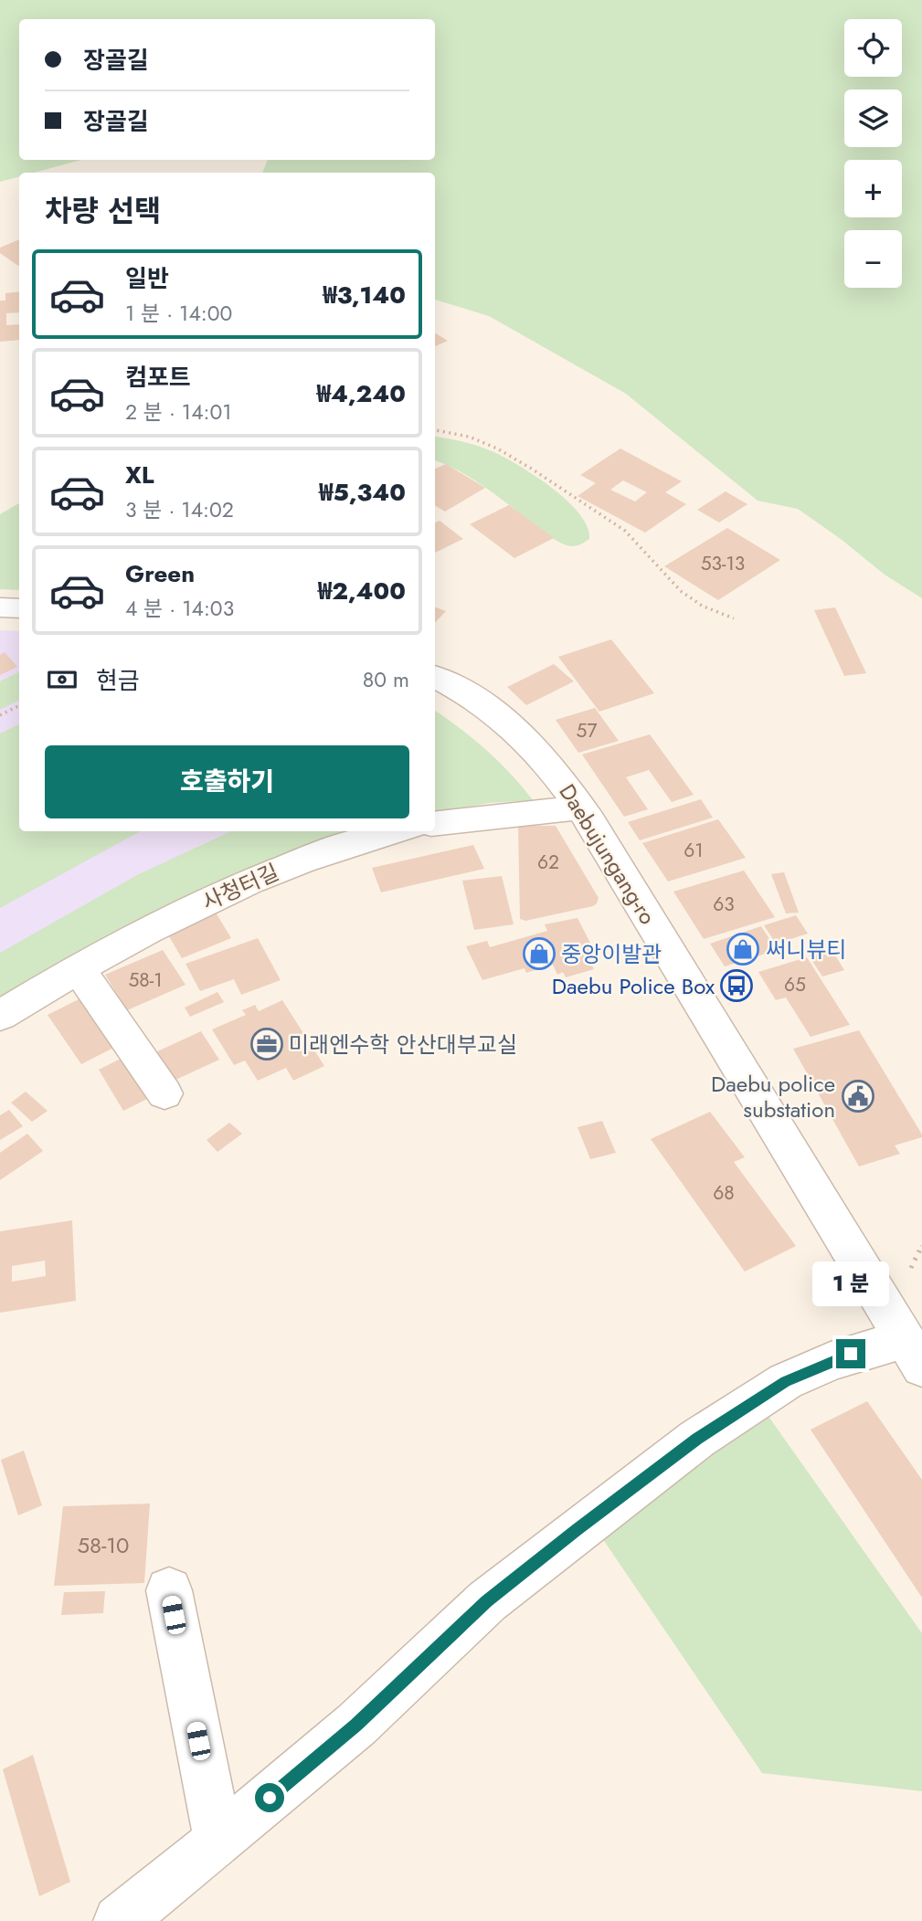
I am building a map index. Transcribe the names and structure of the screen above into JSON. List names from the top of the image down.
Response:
{
  "streets": {
    "street": ["Daebujungang-ro", "사청터길"]
  },
  "places": {
    "shop": ["써니뷰티", "중앙이발관"],
    "bus stop": ["Daebu Police Box"],
    "office": ["미래엔수학 안산대부교실"],
    "public building": ["Daebu police substation"]
  },
  "house_numbers": [
    "53-13",
    "57",
    "61",
    "62",
    "63",
    "58-1",
    "65",
    "68",
    "58-10"
  ],
  "page": {
    "map_buttons": ["+", "−"],
    "banner": ["장골길", "장골길"],
    "heading": "차량 선택",
    "list": [
      {
        "name": "일반",
        "note": "1 분 · 14:00",
        "value": "₩3,140"
      },
      {
        "name": "컴포트",
        "note": "2 분 · 14:01",
        "value": "₩4,240"
      },
      {
        "name": "XL",
        "note": "3 분 · 14:02",
        "value": "₩5,340"
      },
      {
        "name": "Green",
        "note": "4 분 · 14:03",
        "value": "₩2,400"
      }
    ],
    "pay": ["현금", "80 m"],
    "buttons": "호출하기",
    "bubble": "1 분"
  }
}
